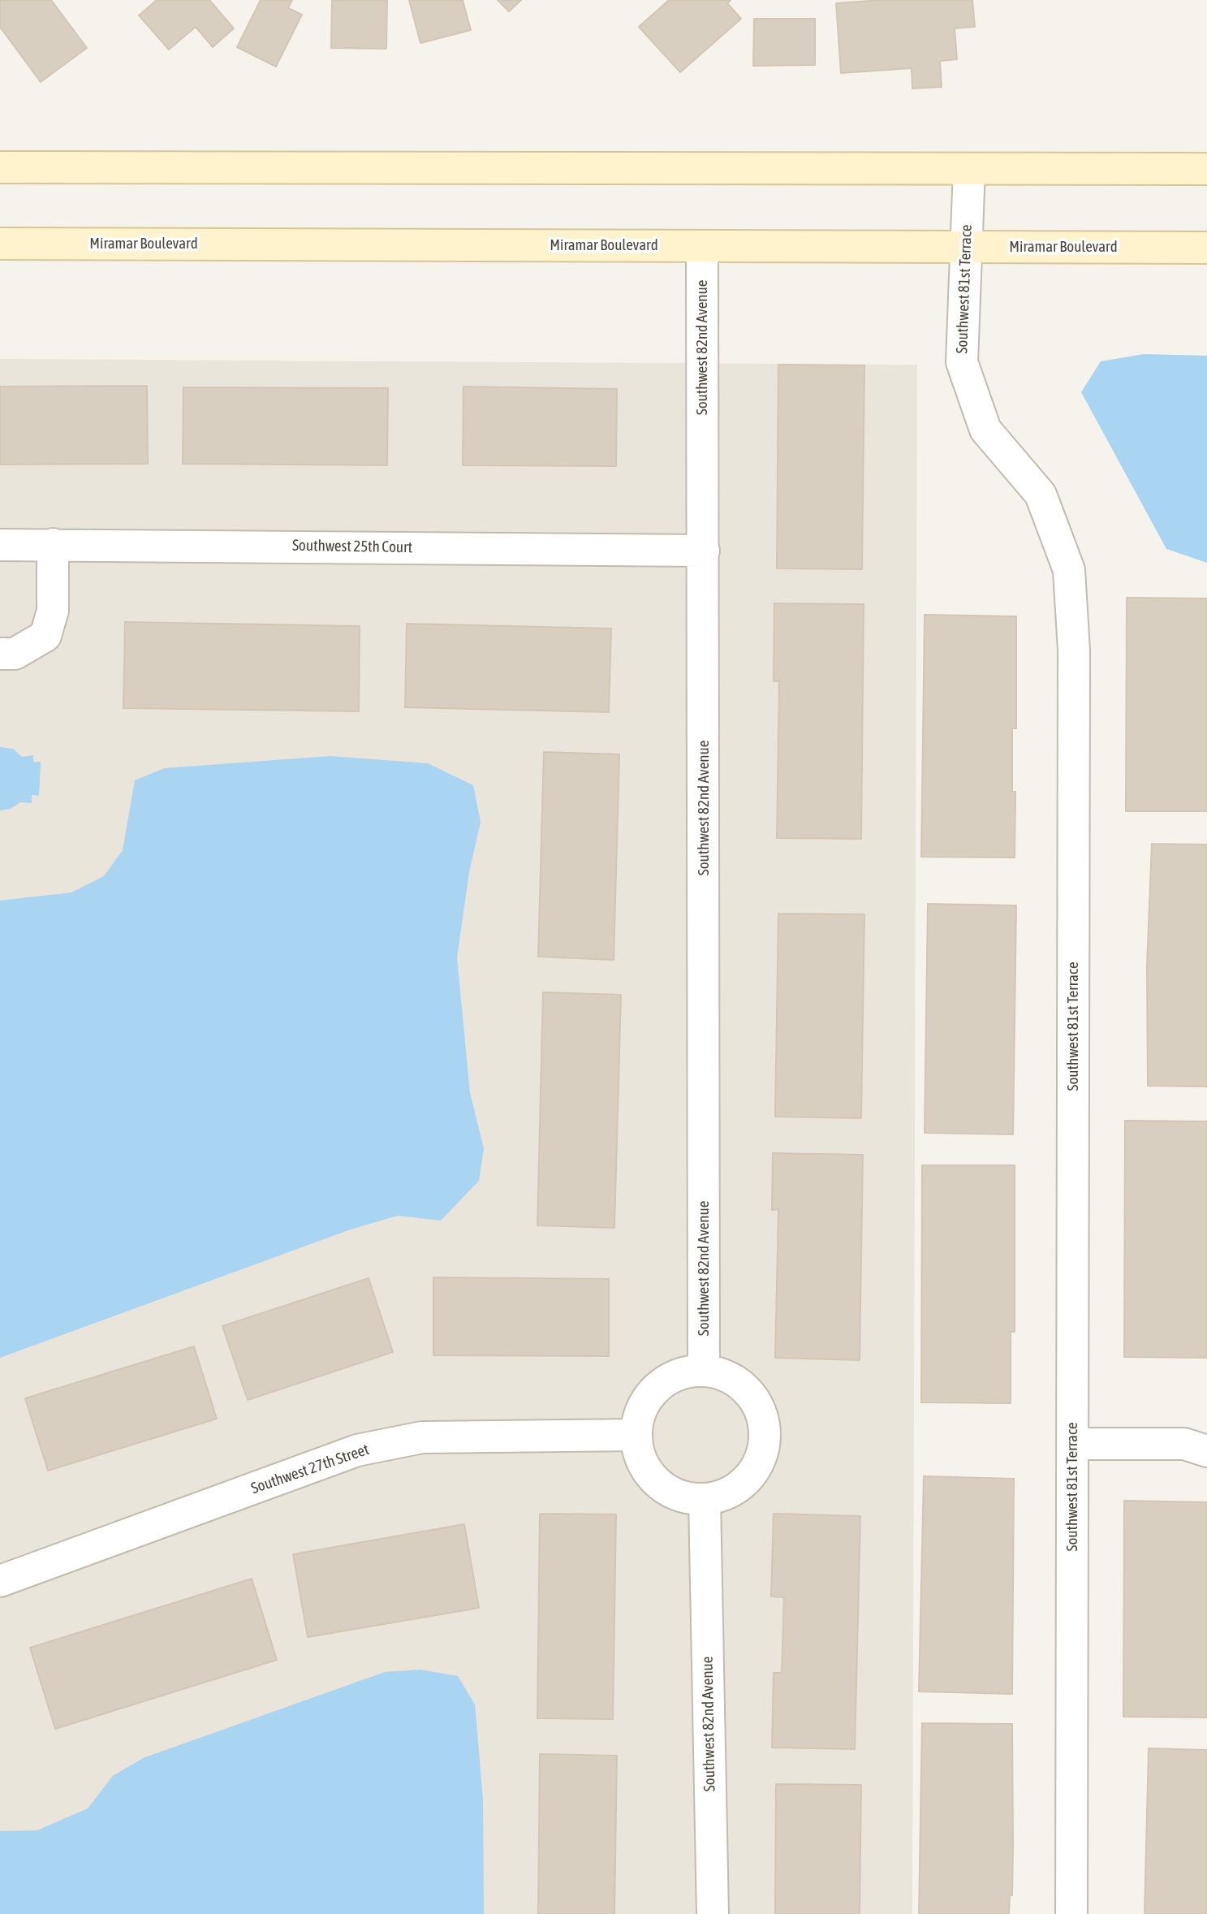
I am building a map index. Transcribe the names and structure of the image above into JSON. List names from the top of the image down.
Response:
{
  "streets": {
    "street": [
      "Miramar Boulevard",
      "Southwest 81st Terrace",
      "Southwest 82nd Avenue",
      "Southwest 25th Court",
      "Southwest 27th Street"
    ]
  },
  "crossings": [
    ["Miramar Boulevard", "Southwest 81st Terrace"],
    ["Miramar Boulevard", "Southwest 82nd Avenue"],
    ["Southwest 82nd Avenue", "Southwest 25th Court"],
    ["Southwest 82nd Avenue", "Southwest 27th Street"]
  ]
}
